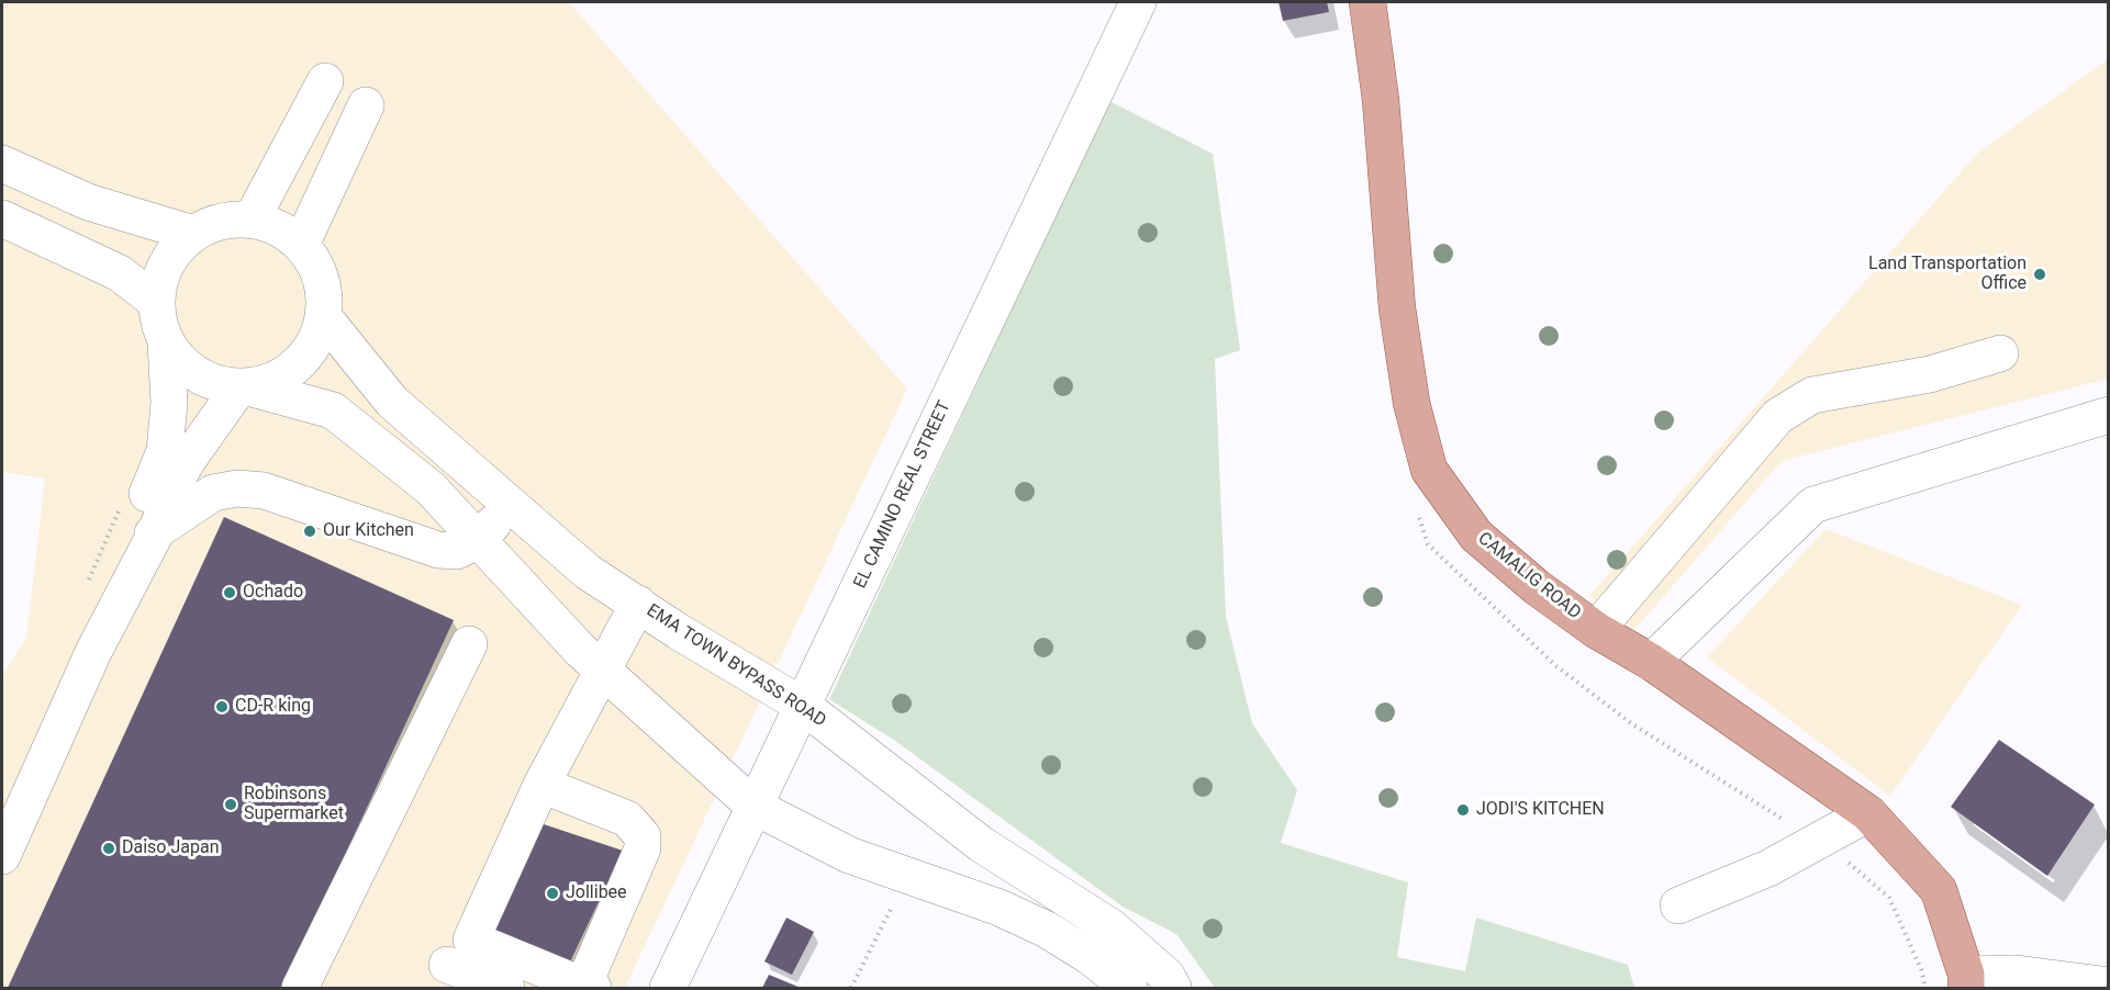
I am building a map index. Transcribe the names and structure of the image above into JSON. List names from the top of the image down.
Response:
{
  "streets": {
    "main road": ["CAMALIG ROAD"],
    "street": ["EL CAMINO REAL STREET", "EMA TOWN BYPASS ROAD"]
  },
  "crossings": [
    ["EL CAMINO REAL STREET", "EMA TOWN BYPASS ROAD"]
  ],
  "places": [
    "Land Transportation Office",
    "Our Kitchen",
    "Ochado",
    "CD-R king",
    "Robinsons Supermarket",
    "JODI'S KITCHEN",
    "Daiso Japan",
    "Jollibee"
  ]
}
